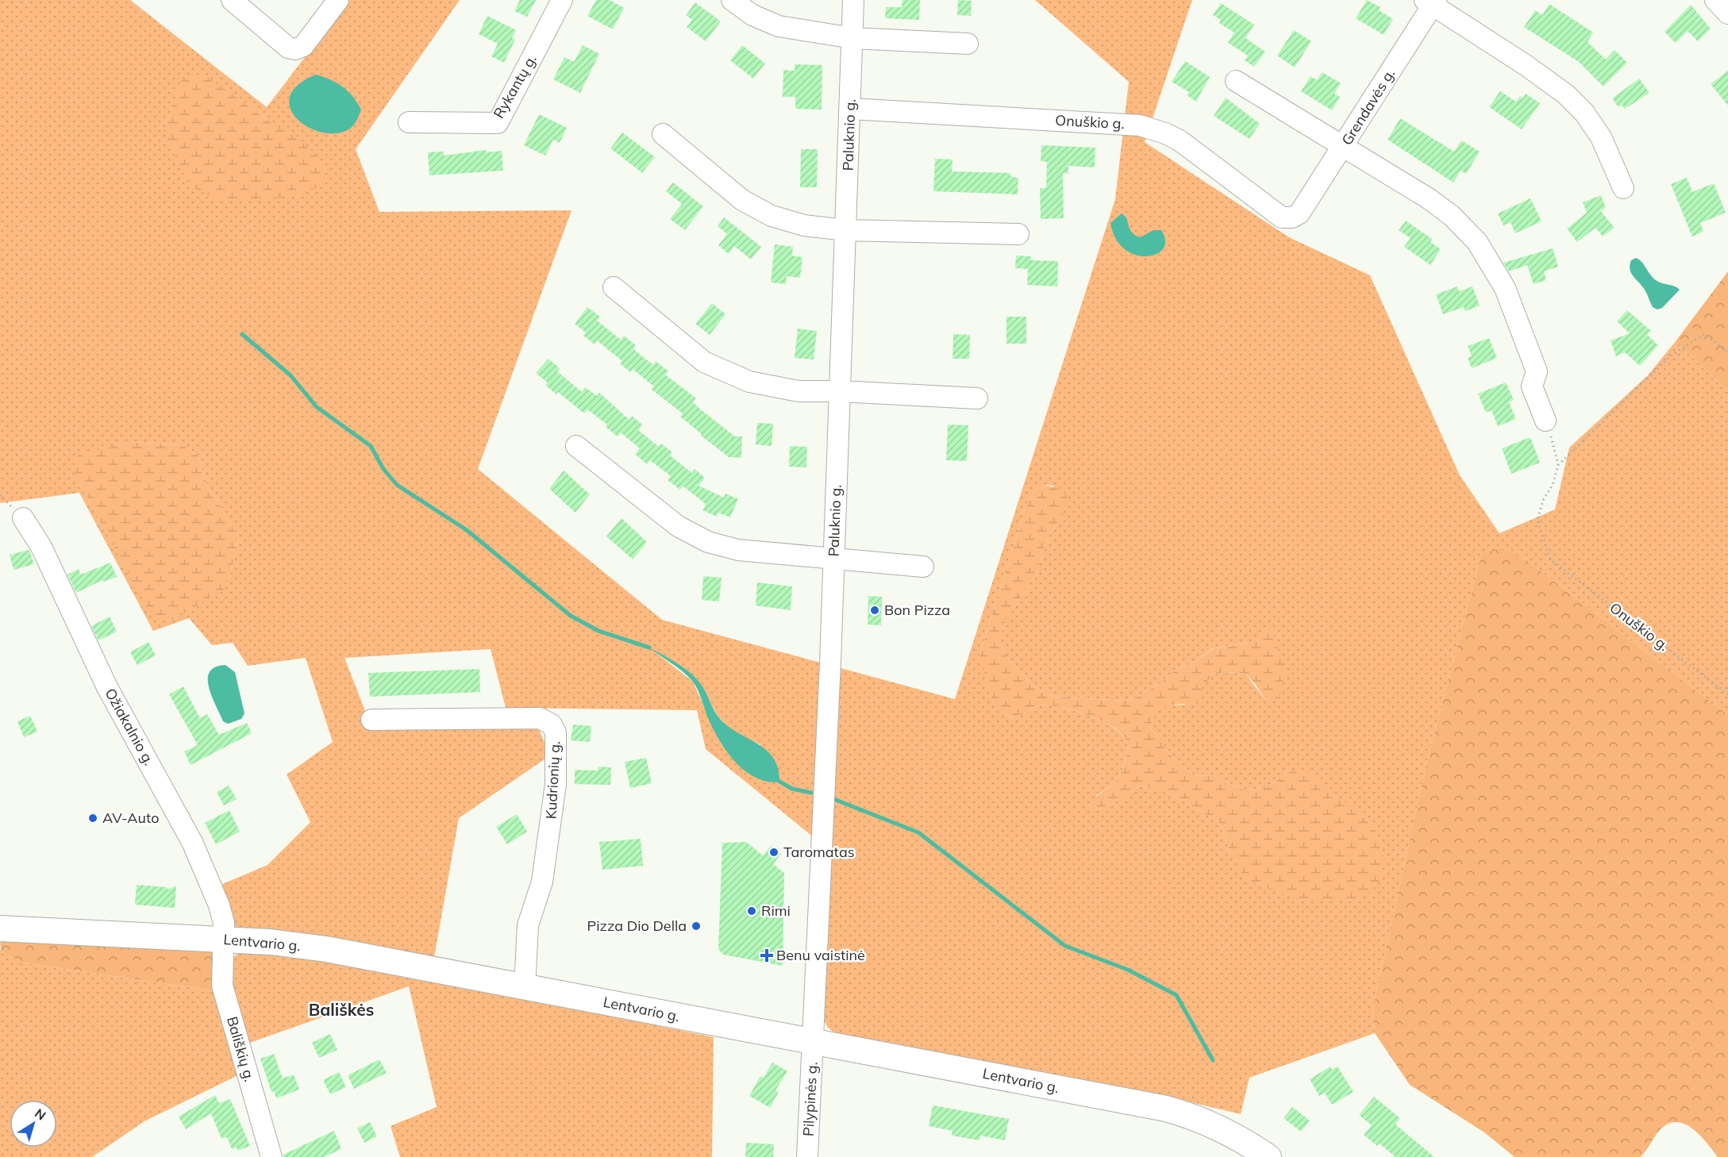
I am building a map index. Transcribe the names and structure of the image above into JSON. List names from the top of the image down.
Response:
{
  "streets": {
    "main road": ["Lentvario g."],
    "street": [
      "Rykantų g.",
      "Grendavės g.",
      "Onuškio g.",
      "Paluknio g.",
      "Ožiakalnio g.",
      "Kudrionių g.",
      "Bališkių g.",
      "Pilypinės g."
    ]
  },
  "crossings": [
    ["Grendavės g.", "Onuškio g."],
    ["Onuškio g.", "Paluknio g."],
    ["Paluknio g.", "Lentvario g."],
    ["Paluknio g.", "Pilypinės g."],
    ["Ožiakalnio g.", "Lentvario g."],
    ["Ožiakalnio g.", "Bališkių g."],
    ["Kudrionių g.", "Lentvario g."],
    ["Lentvario g.", "Bališkių g."],
    ["Lentvario g.", "Pilypinės g."]
  ],
  "districts": ["Bališkės"],
  "places": {
    "other": [
      "Bon Pizza",
      "AV-Auto",
      "Taromatas",
      "Rimi",
      "Pizza Dio Della"
    ],
    "health": ["Benu vaistinė"]
  },
  "north": "top right"
}
